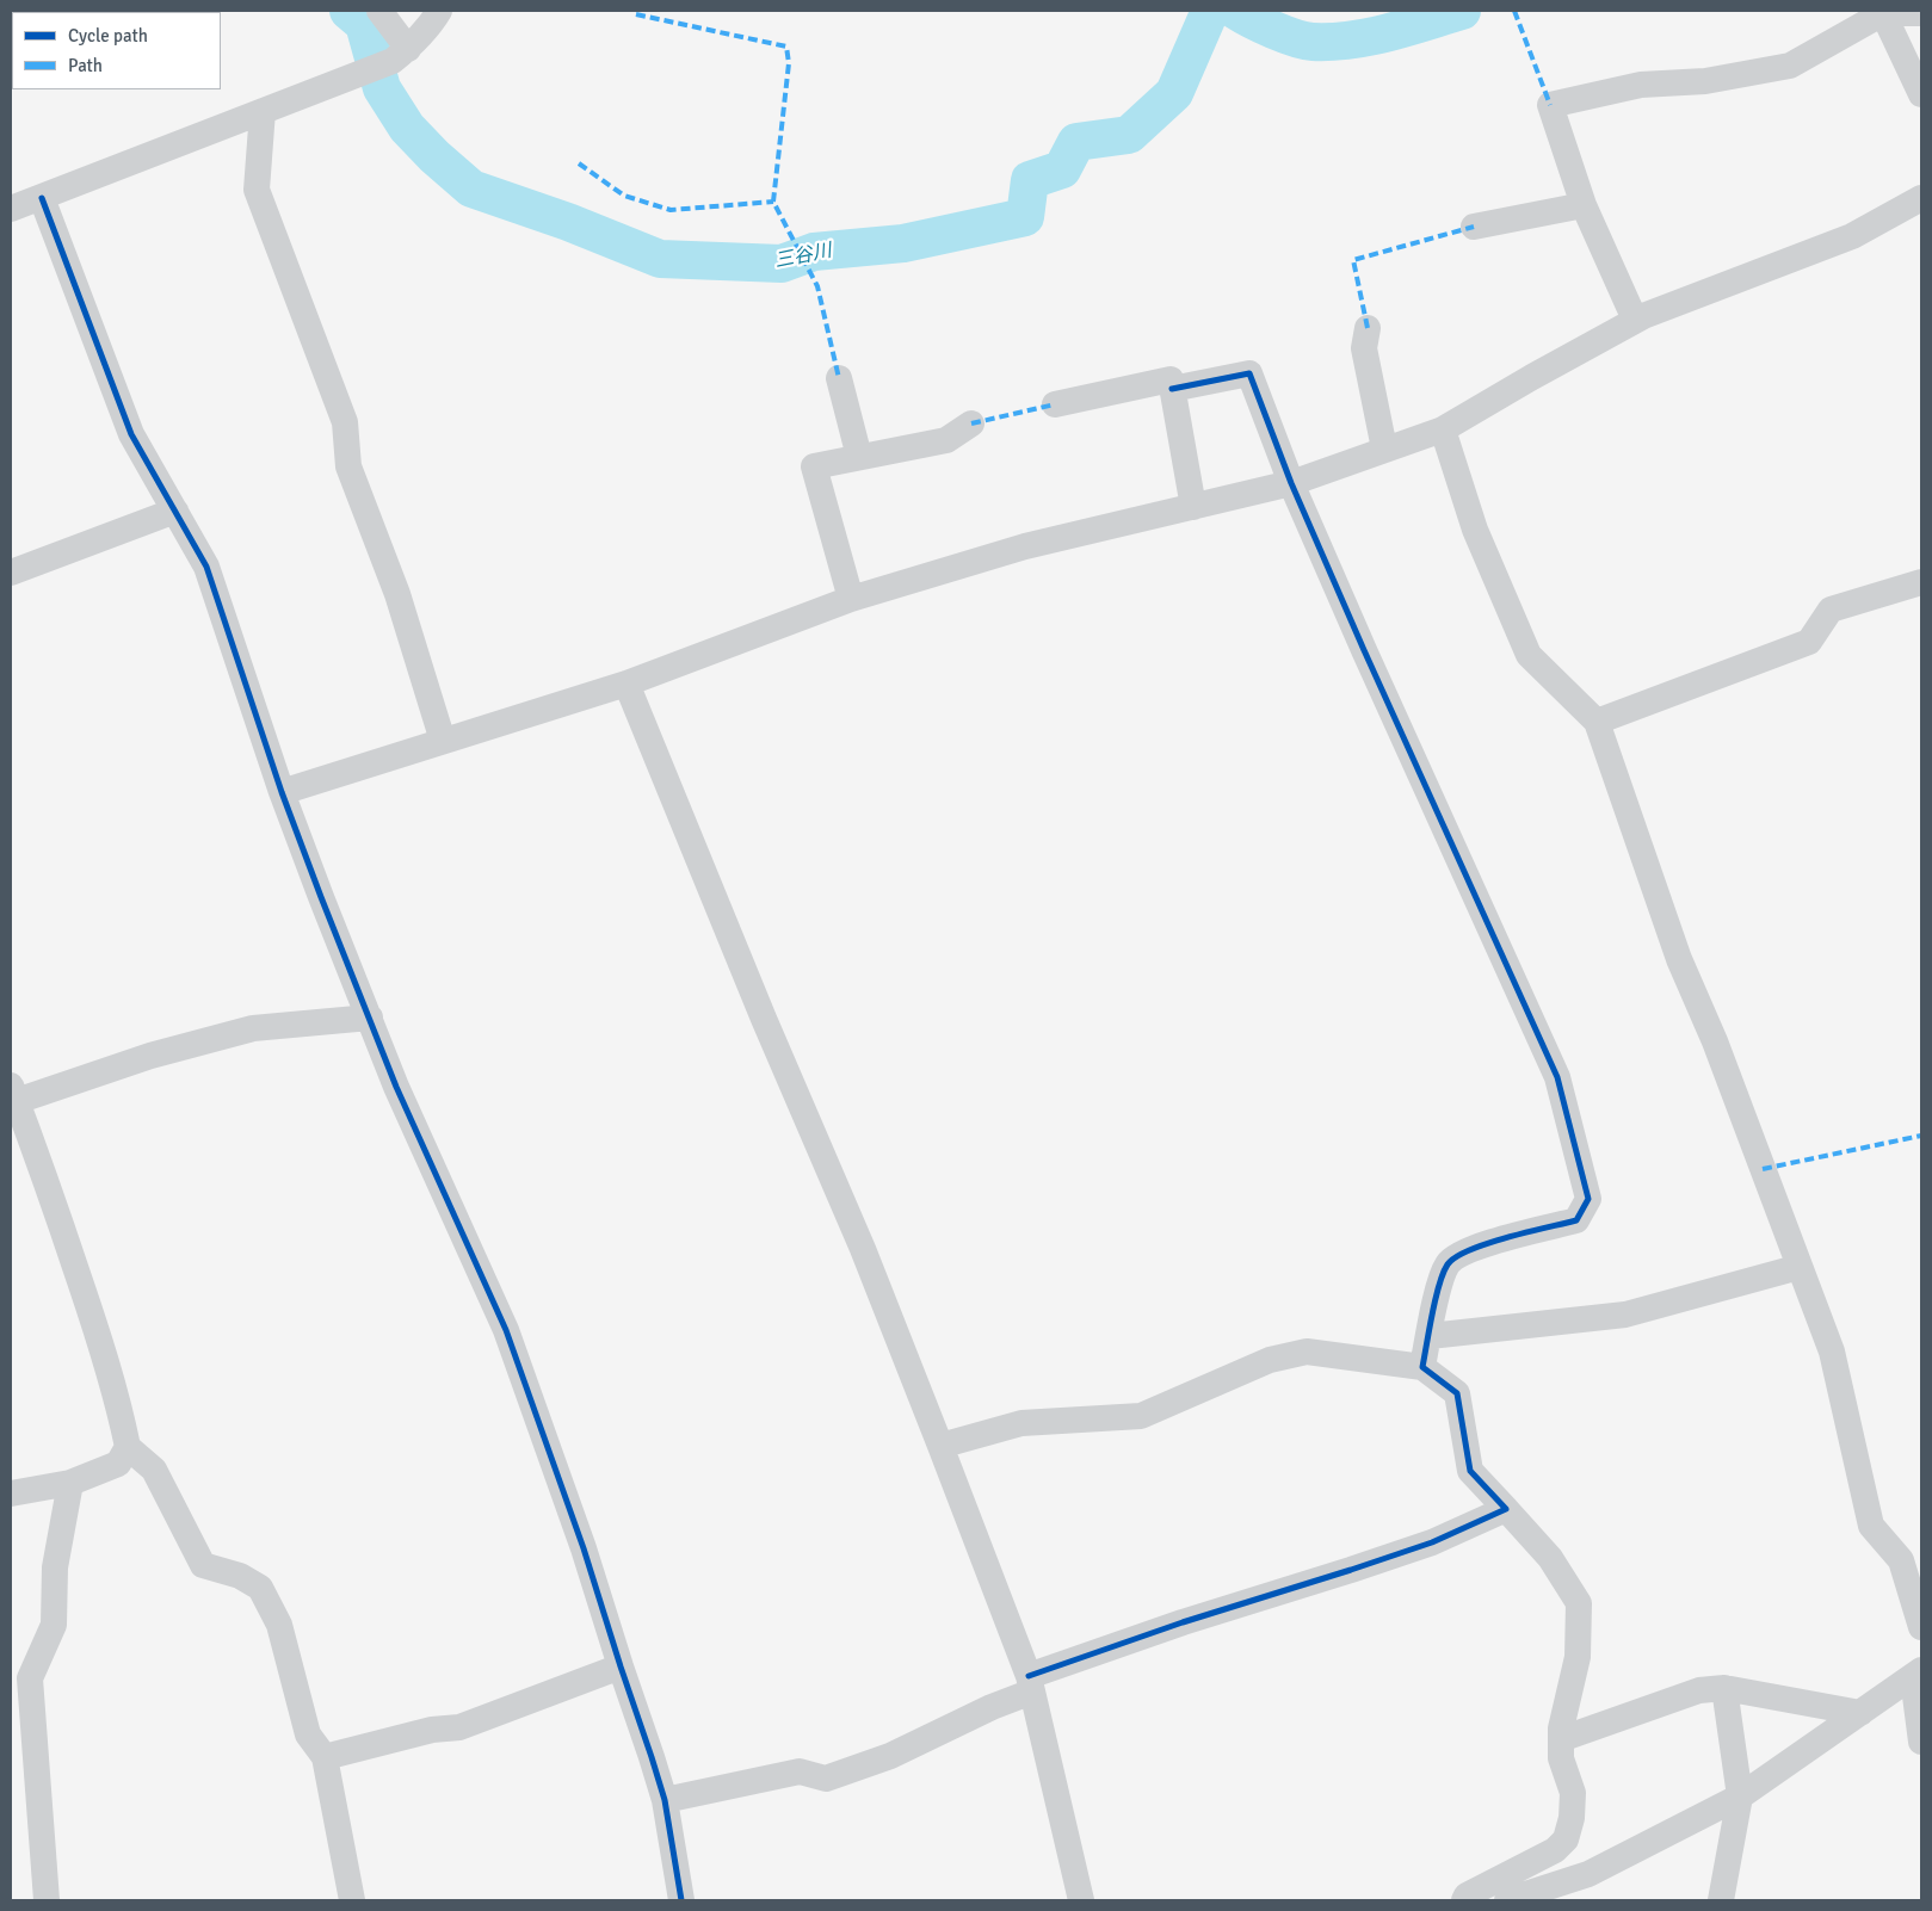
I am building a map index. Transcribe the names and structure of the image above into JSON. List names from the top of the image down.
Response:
{
  "water": ["三谷川"],
  "legend": ["Cycle path", "Path"]
}
